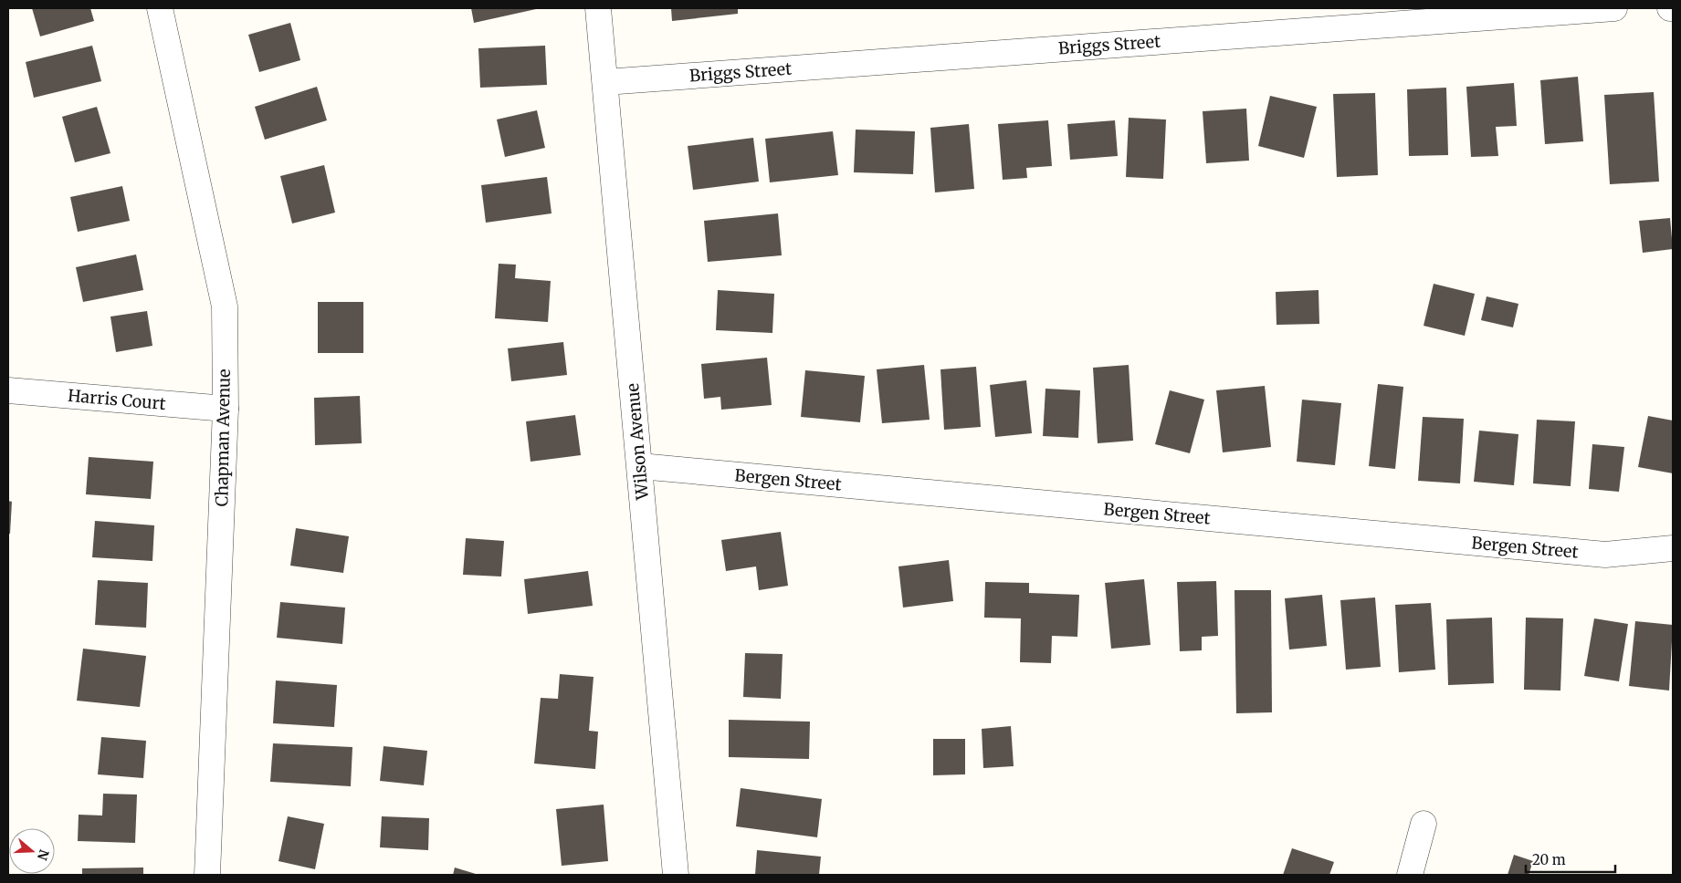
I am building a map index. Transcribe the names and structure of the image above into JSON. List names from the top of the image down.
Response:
{
  "streets": {
    "street": [
      "Briggs Street",
      "Harris Court",
      "Chapman Avenue",
      "Wilson Avenue",
      "Bergen Street"
    ]
  },
  "crossings": [
    ["Briggs Street", "Wilson Avenue"],
    ["Harris Court", "Chapman Avenue"],
    ["Wilson Avenue", "Bergen Street"]
  ],
  "scale_bar": "20 m",
  "north": "right"
}
